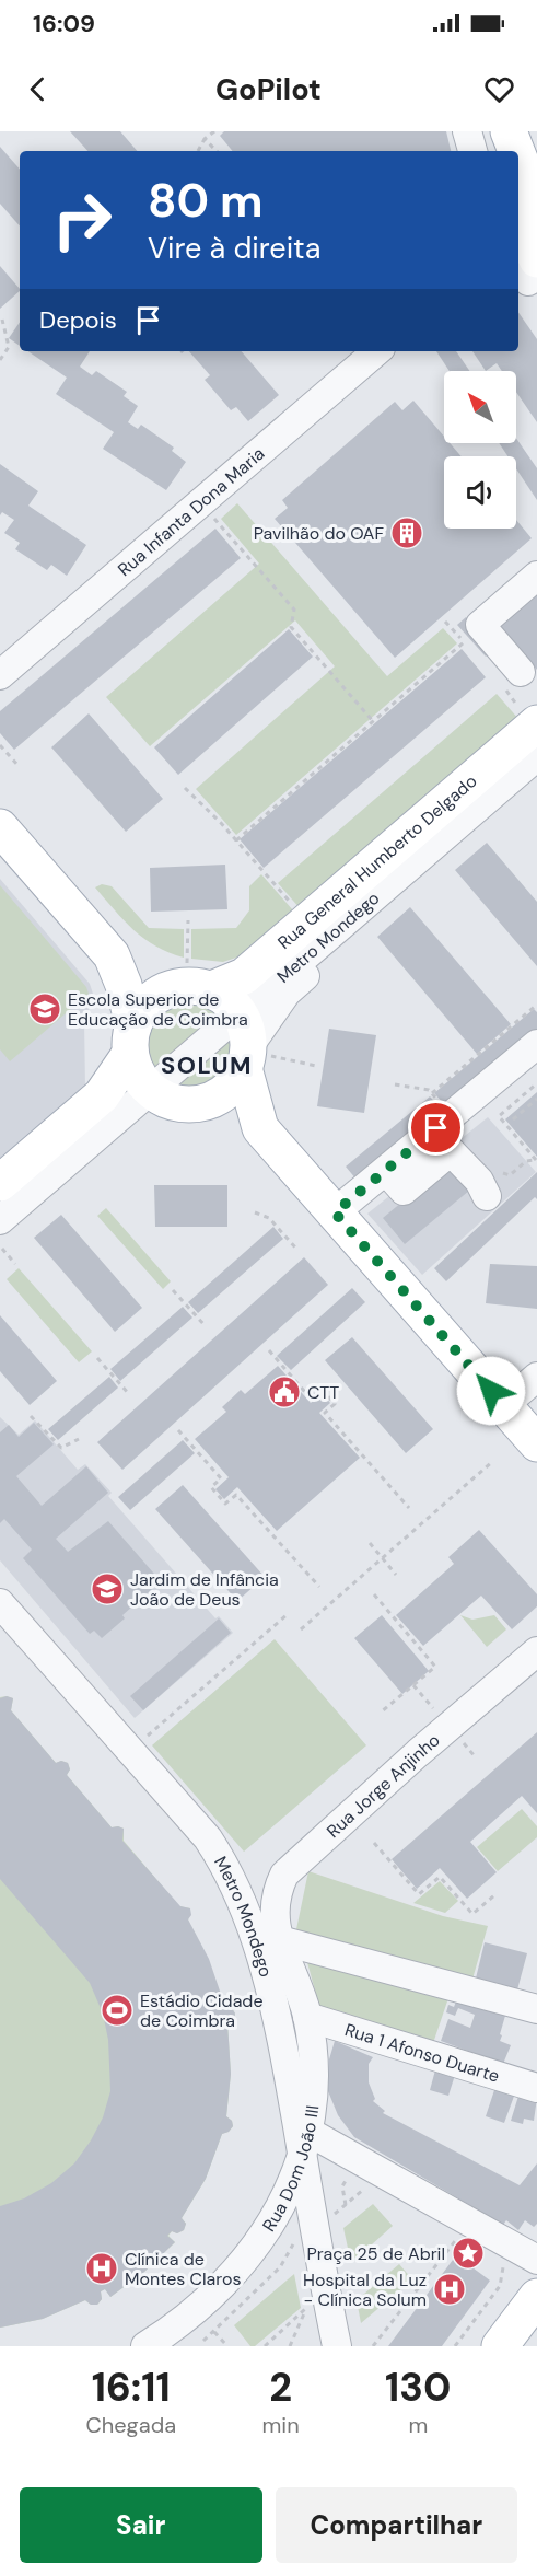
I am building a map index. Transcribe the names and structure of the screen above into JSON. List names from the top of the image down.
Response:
{
  "streets": {
    "main road": ["Rua General Humberto Delgado"],
    "street": [
      "Rua Infanta Dona Maria",
      "Metro Mondego",
      "Rua Jorge Anjinho",
      "Rua 1 Afonso Duarte",
      "Rua Dom João III"
    ]
  },
  "crossings": [
    ["Metro Mondego", "Rua Dom João III"],
    ["Rua Jorge Anjinho", "Rua Dom João III"],
    ["Rua 1 Afonso Duarte", "Rua Dom João III"]
  ],
  "districts": ["SOLUM"],
  "places": {
    "building": ["Pavilhão do OAF"],
    "school or university": ["Escola Superior de Educação de Coimbra", "Jardim de Infância João de Deus"],
    "public building": ["CTT"],
    "sports": ["Estádio Cidade de Coimbra"],
    "place": ["Praça 25 de Abril"],
    "hospital": ["Clínica de Montes Claros", "Hospital da Luz - Clínica Solum"]
  },
  "north": "top left",
  "page": {
    "status": "16:09",
    "header": "GoPilot",
    "turn": ["80 m", "Vire à direita"],
    "then": "Depois",
    "eta": [
      "16:11",
      "Chegada",
      "2",
      "min",
      "130",
      "m"
    ],
    "buttons": ["Sair", "Compartilhar"]
  }
}
